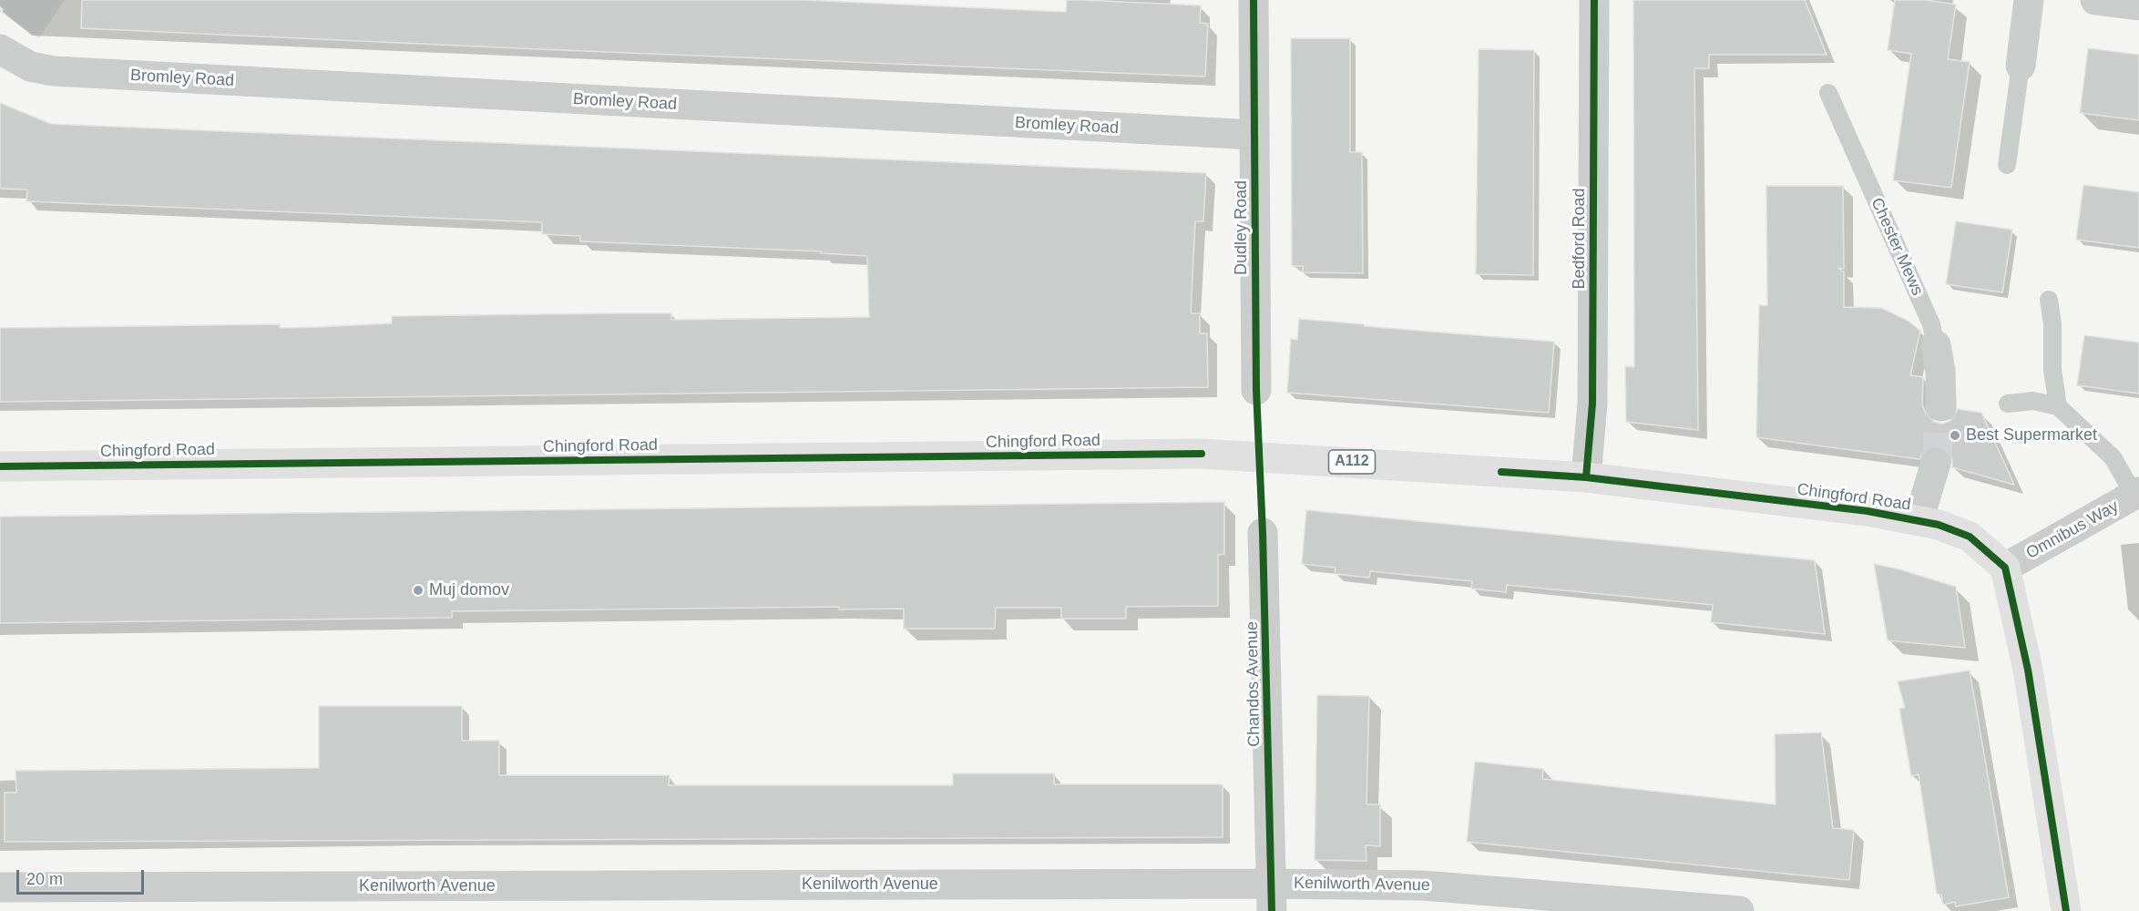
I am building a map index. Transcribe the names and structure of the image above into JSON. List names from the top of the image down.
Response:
{
  "streets": {
    "main road": ["Chingford Road", "A112"],
    "street": [
      "Bromley Road",
      "Dudley Road",
      "Bedford Road",
      "Chester Mews",
      "Omnibus Way",
      "Chandos Avenue",
      "Kenilworth Avenue"
    ]
  },
  "crossings": [
    ["Bromley Road", "Dudley Road"],
    ["Bedford Road", "Chingford Road"],
    ["Chingford Road", "Omnibus Way"],
    ["Chandos Avenue", "Kenilworth Avenue"]
  ],
  "places": ["Best Supermarket", "Muj domov"],
  "scale_bar": "20 m"
}
